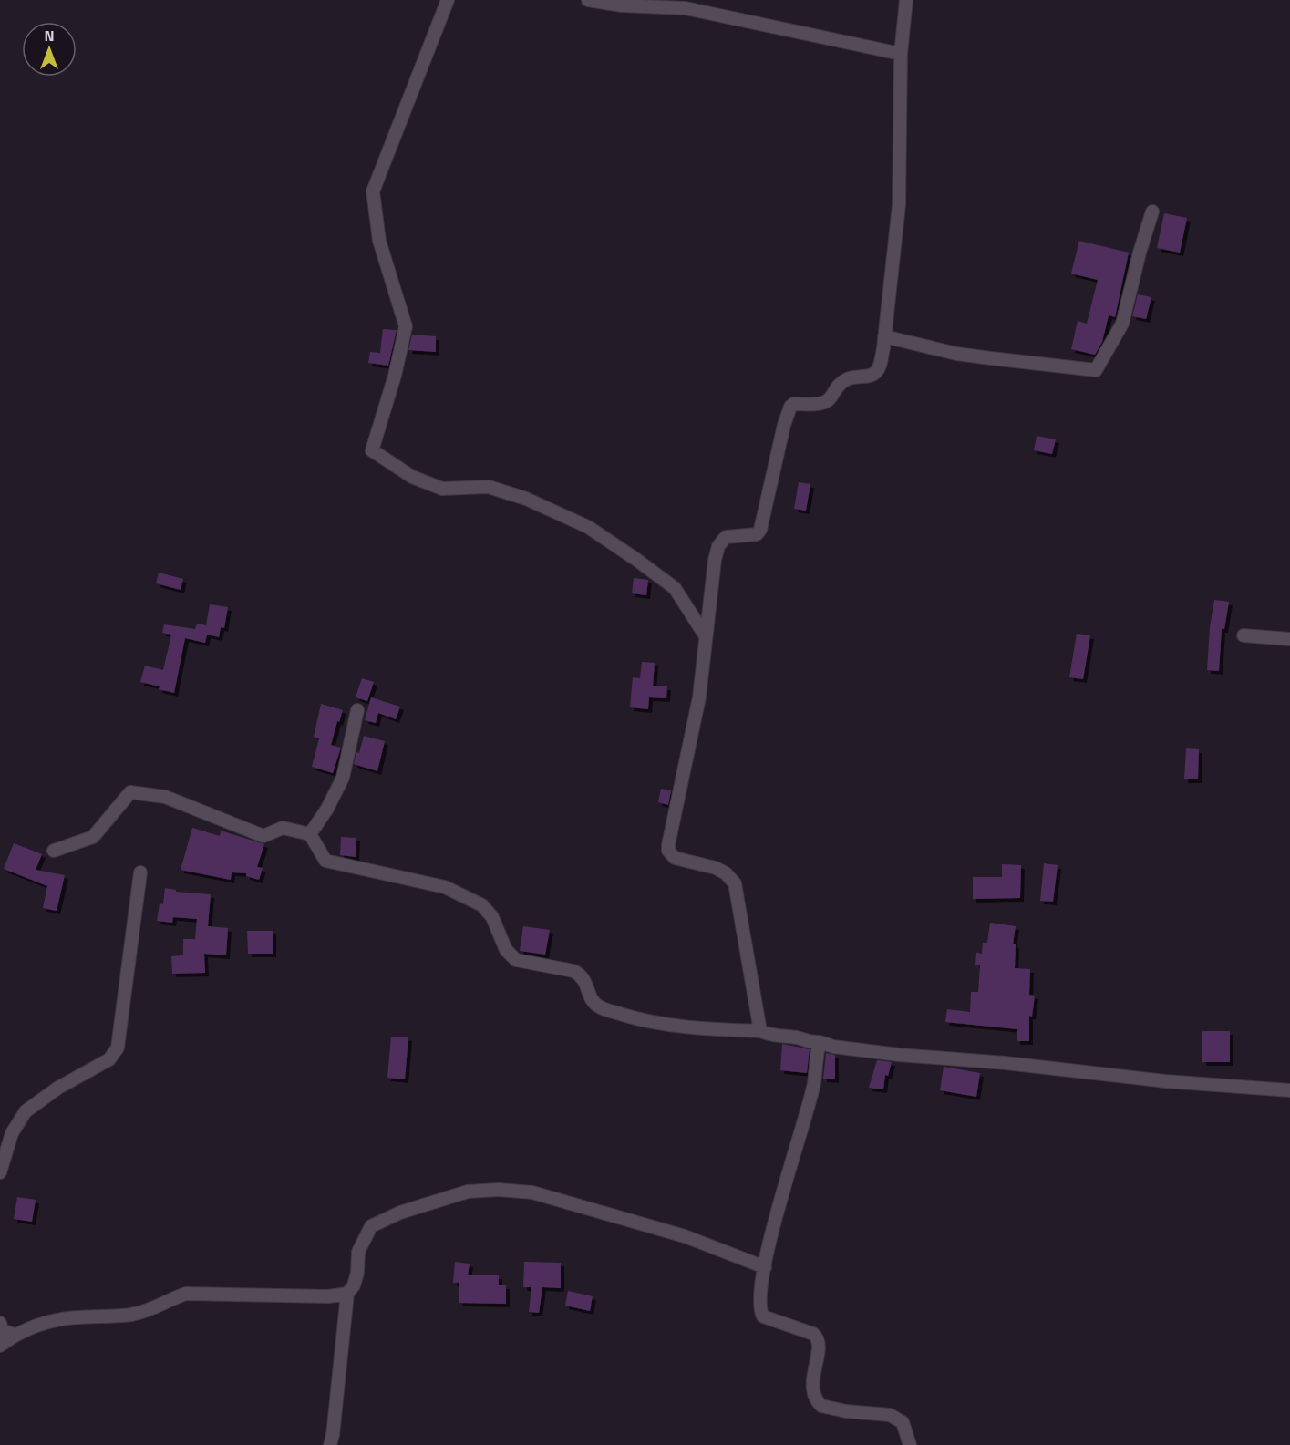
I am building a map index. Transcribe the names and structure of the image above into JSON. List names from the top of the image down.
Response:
{
  "north": "top"
}
